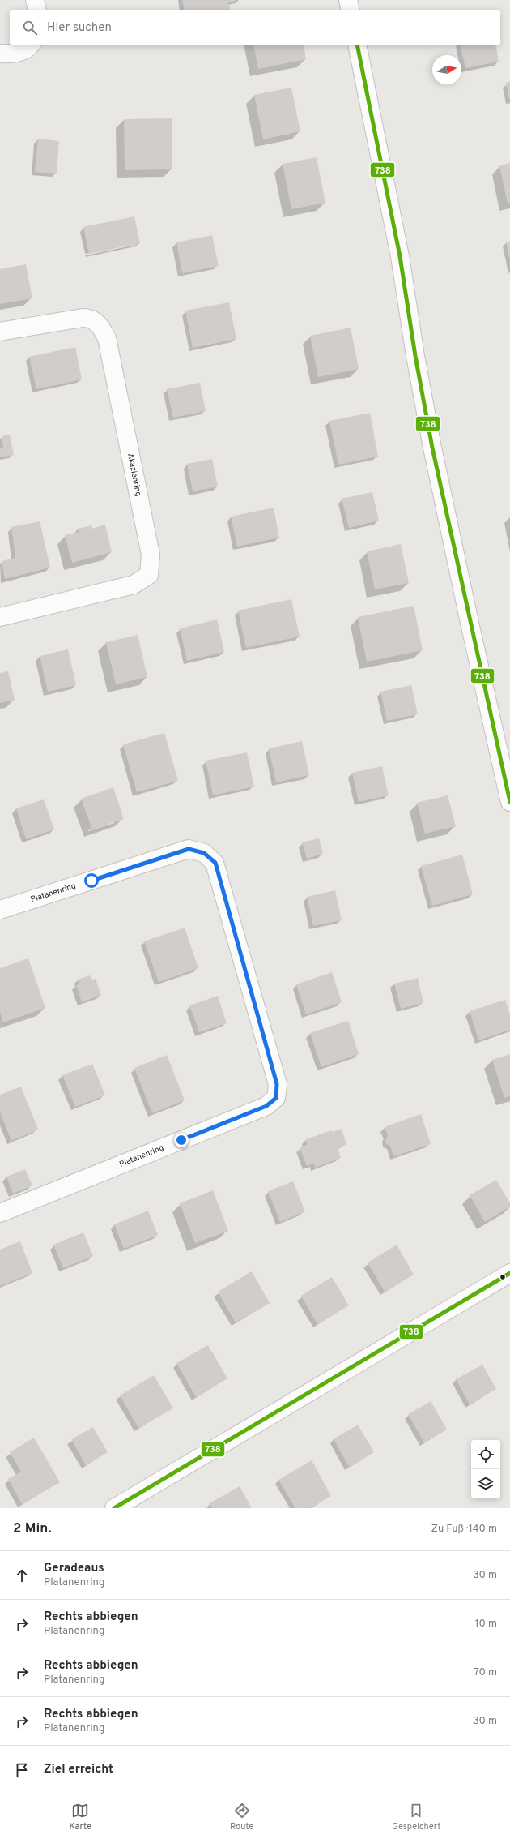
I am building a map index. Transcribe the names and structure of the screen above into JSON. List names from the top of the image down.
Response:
{
  "streets": {
    "street": ["Akazienring", "Platanenring"]
  },
  "lines": ["transit line 738"],
  "north": "right",
  "page": {
    "search": "Hier suchen",
    "heading": ["2 Min.", "Zu Fuß · 140 m"],
    "list": [
      ["Geradeaus", "Platanenring", "30 m"],
      ["Rechts abbiegen", "Platanenring", "10 m"],
      ["Rechts abbiegen", "Platanenring", "70 m"],
      ["Rechts abbiegen", "Platanenring", "30 m"],
      "Ziel erreicht"
    ],
    "nav": ["Karte", "Route", "Gespeichert"]
  }
}
